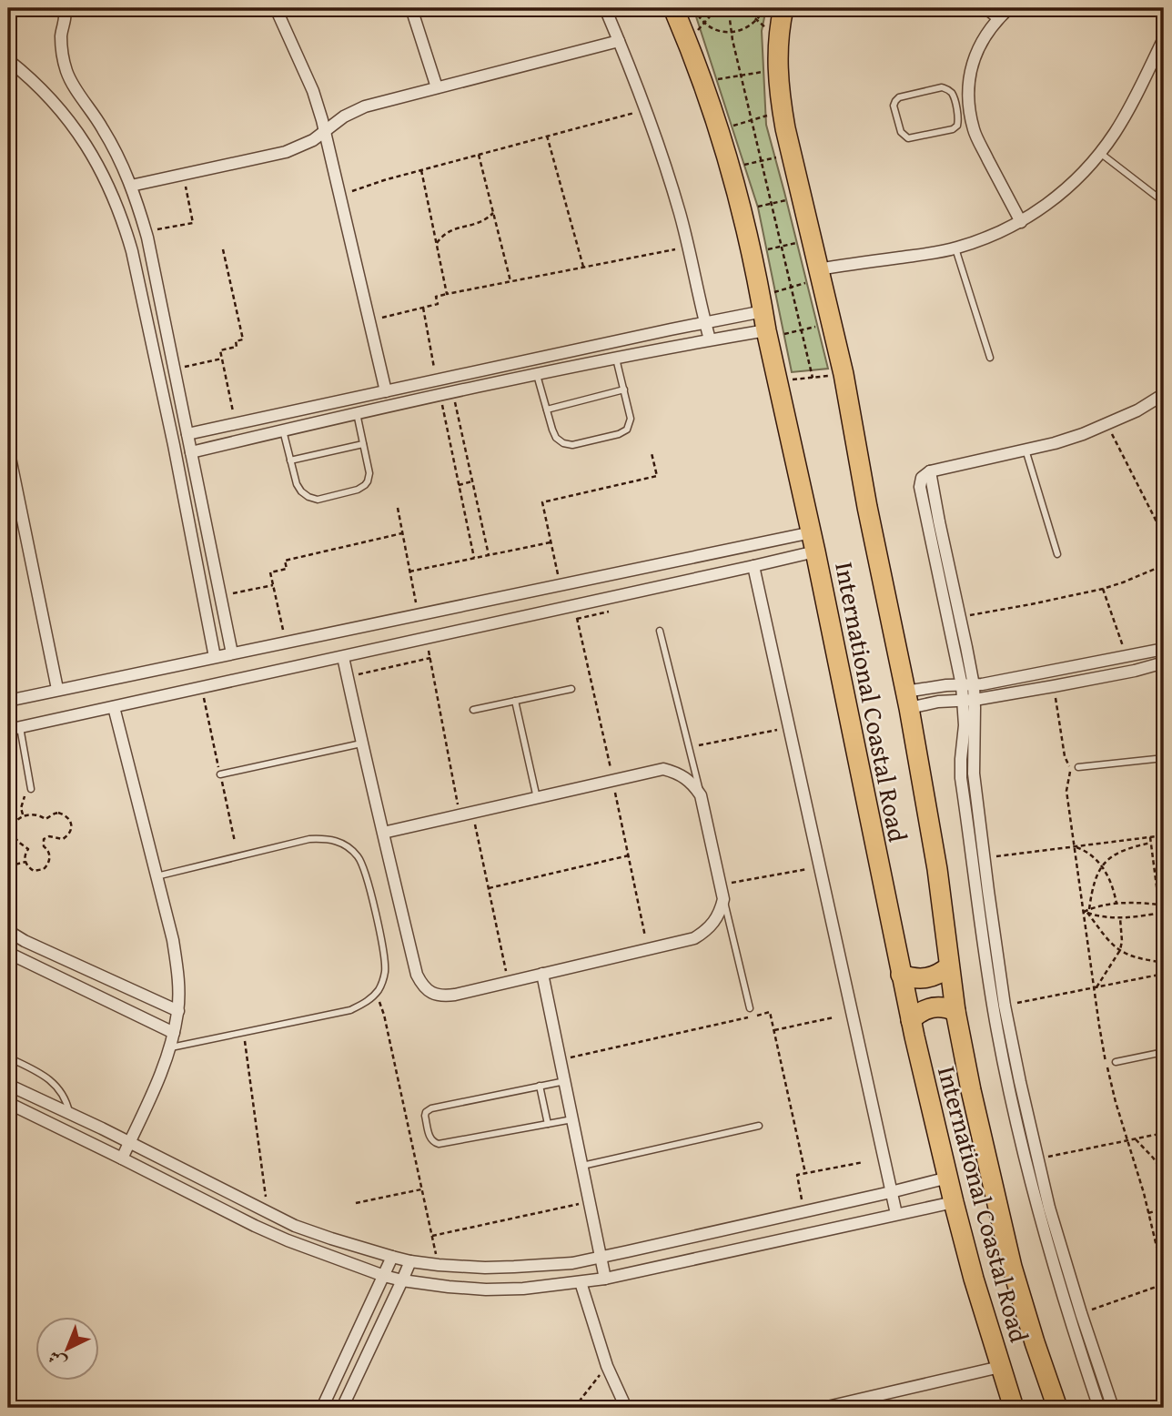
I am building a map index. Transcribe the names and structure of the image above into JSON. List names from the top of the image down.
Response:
{
  "streets": {
    "highway": ["International Coastal Road"]
  },
  "north": "bottom left"
}
